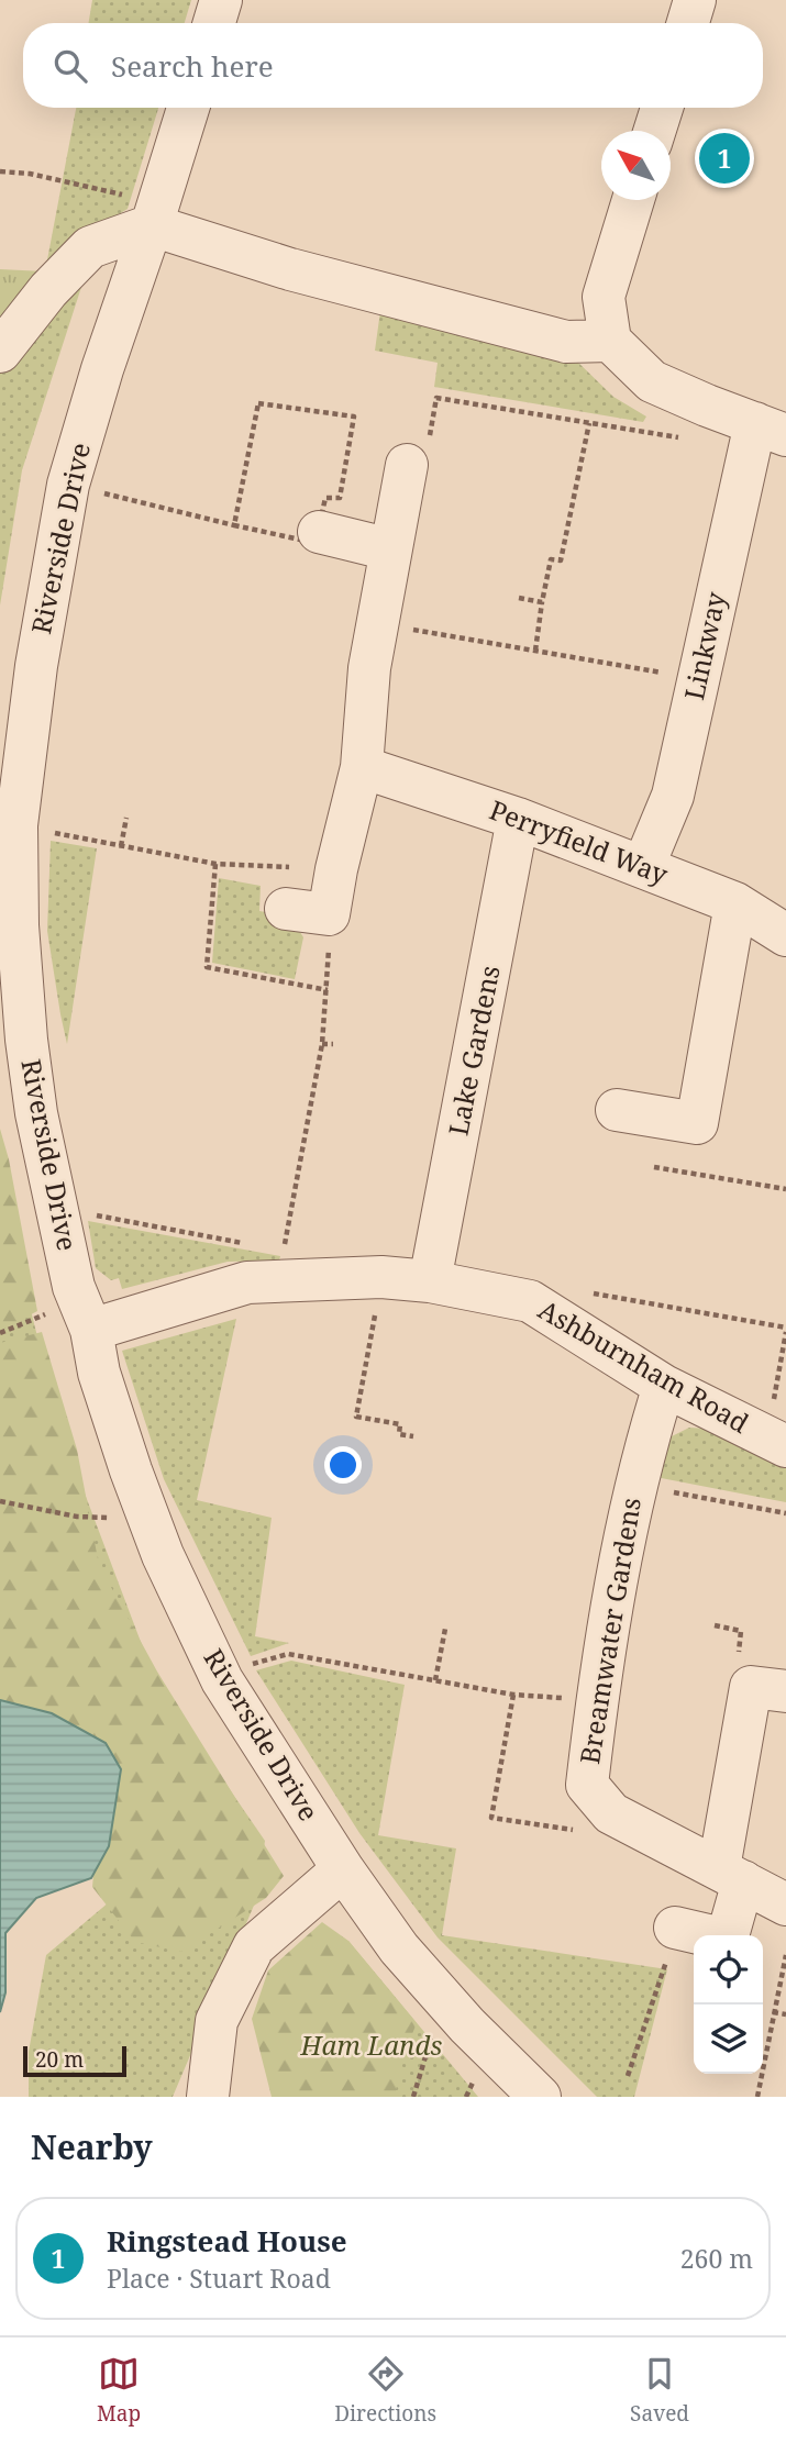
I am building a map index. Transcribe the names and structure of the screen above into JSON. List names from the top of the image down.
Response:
{
  "streets": {
    "street": [
      "Riverside Drive",
      "Linkway",
      "Perryfield Way",
      "Lake Gardens",
      "Ashburnham Road",
      "Breamwater Gardens"
    ]
  },
  "crossings": [
    ["Riverside Drive", "Ashburnham Road"],
    ["Linkway", "Perryfield Way"],
    ["Perryfield Way", "Lake Gardens"],
    ["Lake Gardens", "Ashburnham Road"],
    ["Ashburnham Road", "Breamwater Gardens"]
  ],
  "parks": ["Ham Lands"],
  "scale_bar": "20 m",
  "north": "top left",
  "page": {
    "search": "Search here",
    "pins": "1",
    "scale": "20 m",
    "heading": "Nearby",
    "list": [
      {
        "mark": "1",
        "name": "Ringstead House",
        "note": "Place · Stuart Road",
        "value": "260 m"
      }
    ],
    "nav": ["Map", "Directions", "Saved"]
  }
}
